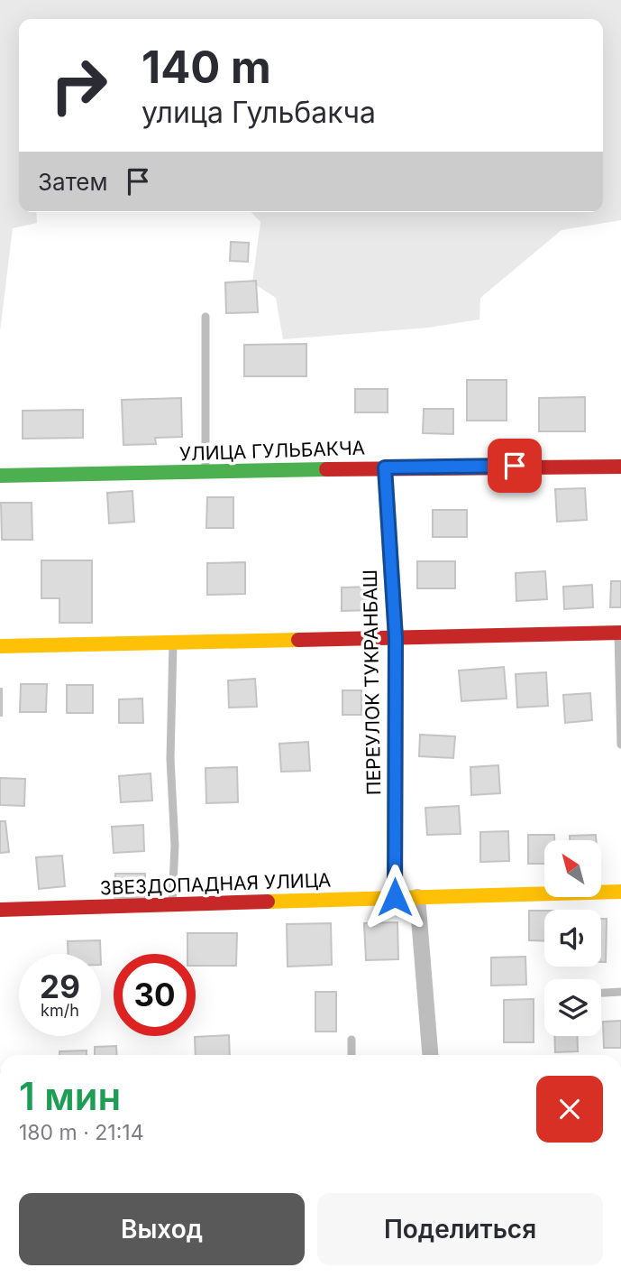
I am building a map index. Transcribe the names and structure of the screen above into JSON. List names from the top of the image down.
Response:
{
  "streets": {
    "street": ["УЛИЦА ГУЛЬБАКЧА", "ПЕРЕУЛОК ТУКРАНБАШ", "ЗВЕЗДОПАДНАЯ УЛИЦА"]
  },
  "crossings": [
    ["УЛИЦА ГУЛЬБАКЧА", "ПЕРЕУЛОК ТУКРАНБАШ"],
    ["ПЕРЕУЛОК ТУКРАНБАШ", "ЗВЕЗДОПАДНАЯ УЛИЦА"]
  ],
  "north": "top left",
  "page": {
    "turn": ["140 m", "улица Гульбакча"],
    "then": "Затем",
    "speed": "29 km/h",
    "limit": "30",
    "heading": ["1 мин", "180 m · 21:14"],
    "buttons": ["Выход", "Поделиться"]
  }
}
